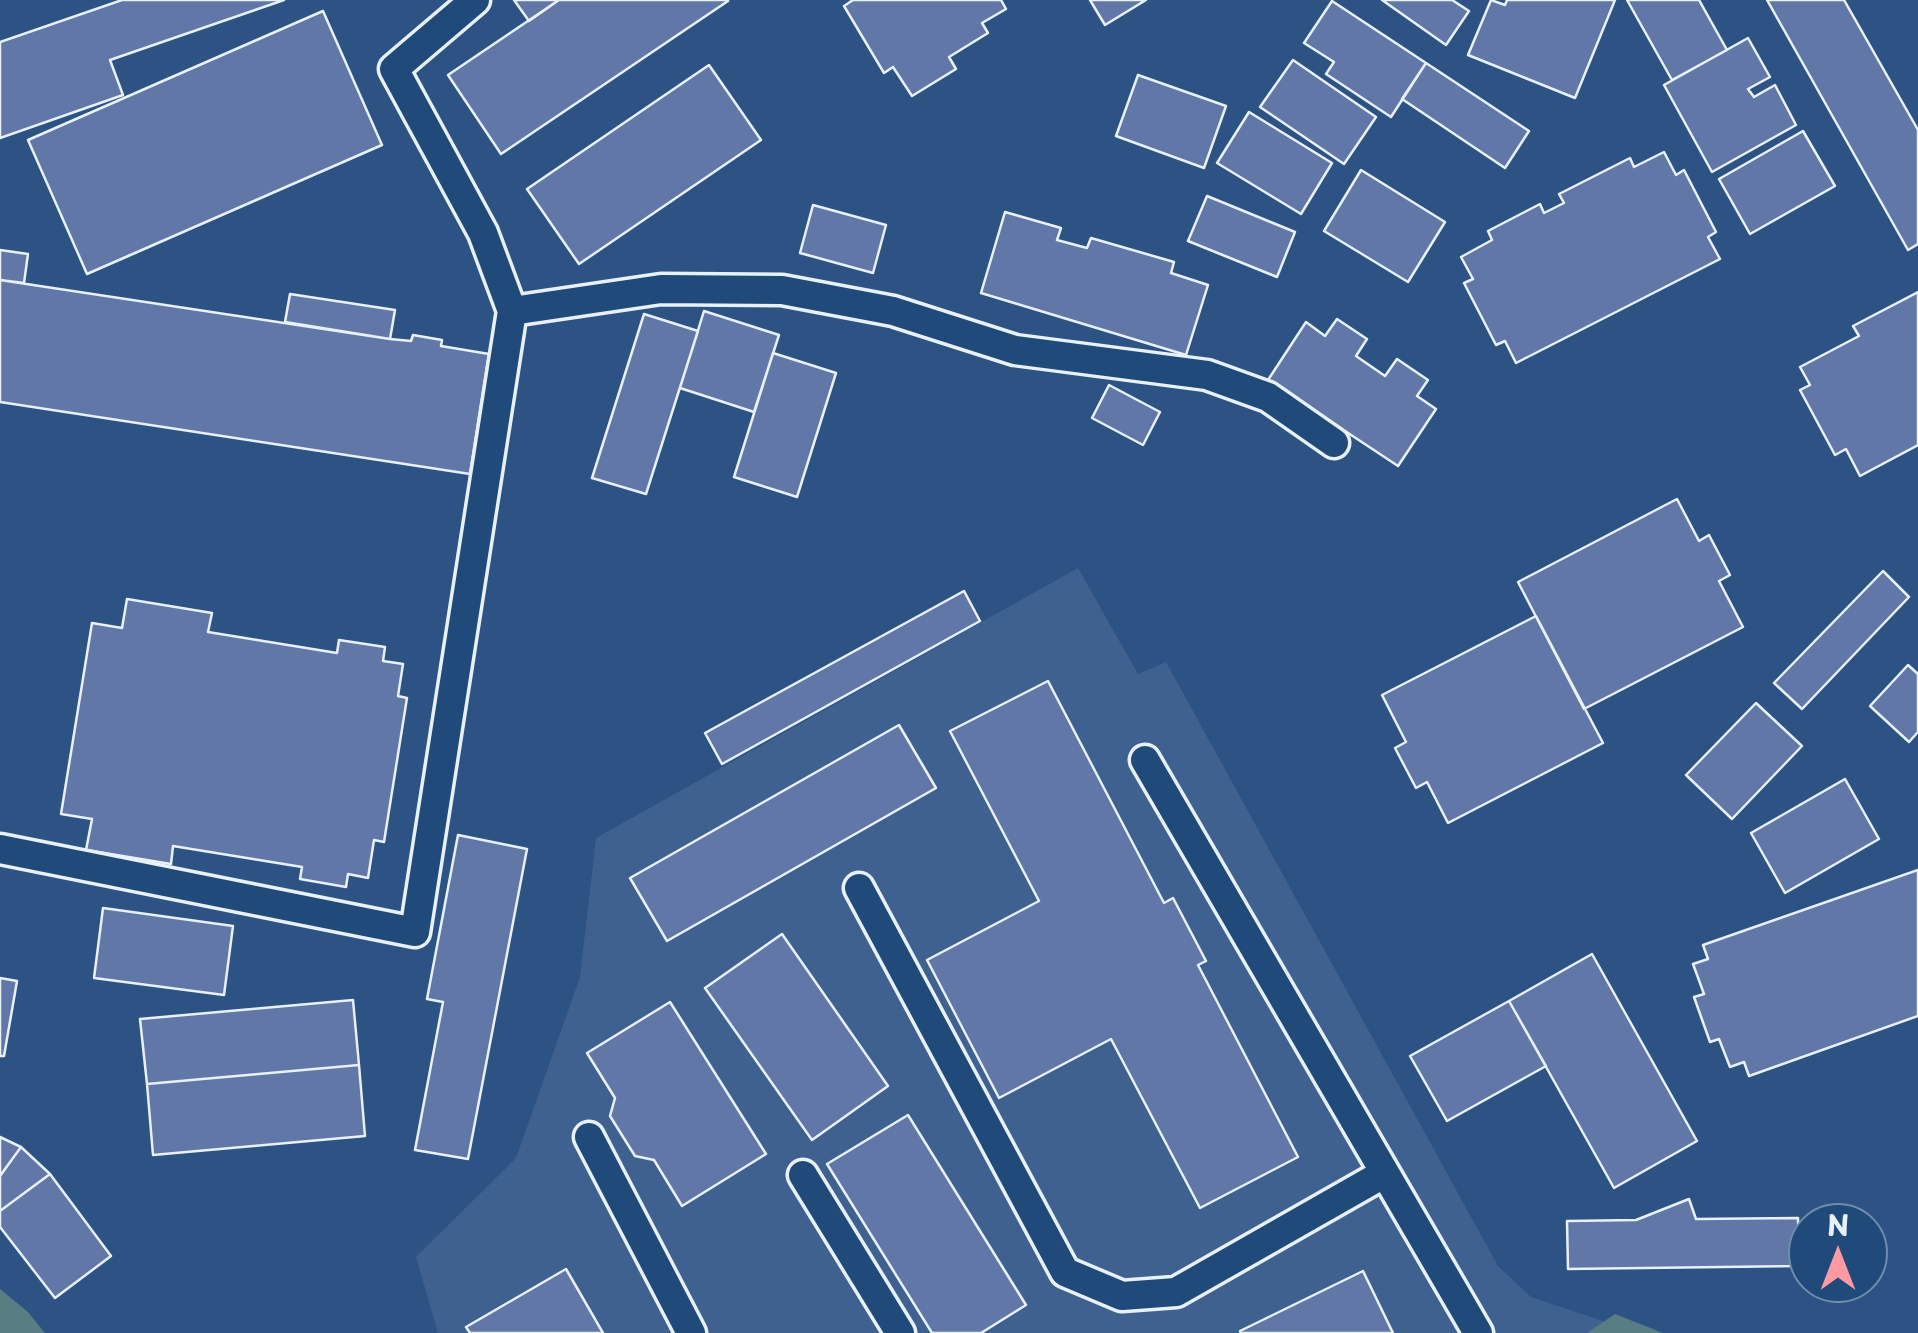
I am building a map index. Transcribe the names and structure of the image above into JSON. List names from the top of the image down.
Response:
{
  "north": "top"
}
